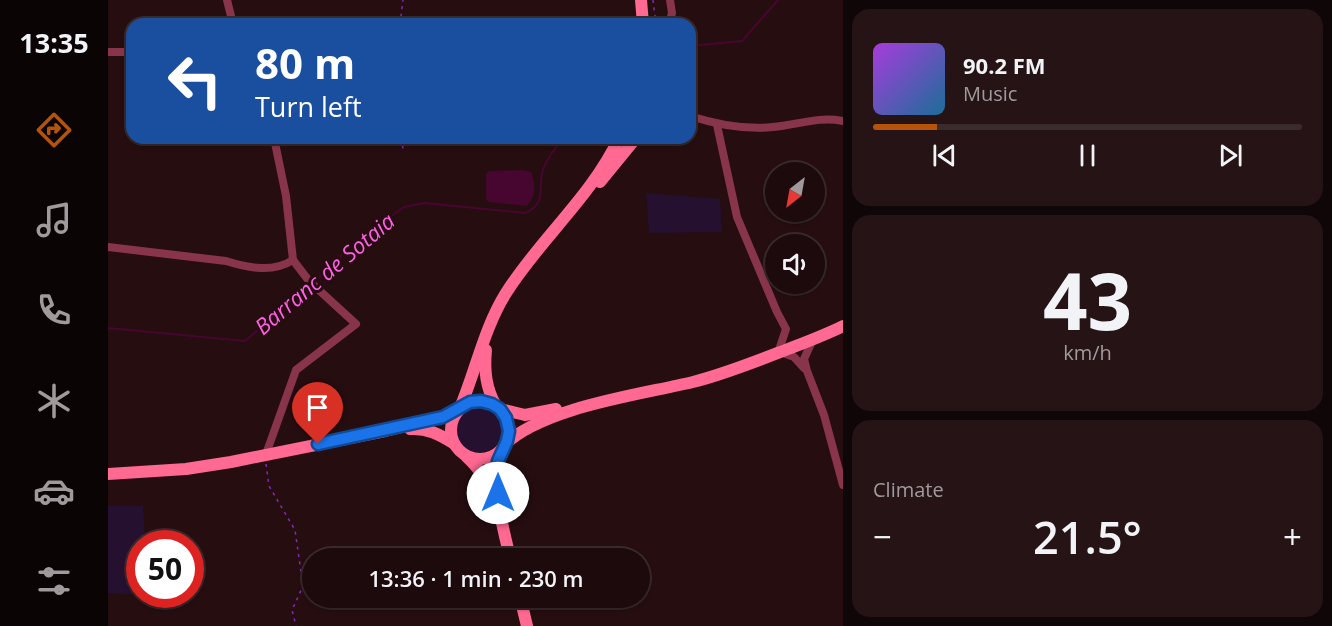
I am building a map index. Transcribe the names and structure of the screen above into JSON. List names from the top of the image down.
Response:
{
  "water": ["Barranc de Sotaia"],
  "north": "bottom left",
  "page": {
    "tabs": "13:35",
    "turn": ["80 m", "Turn left"],
    "song": ["90.2 FM", "Music"],
    "tile": [
      ["43", "km/h"],
      "Climate"
    ],
    "heat": ["−", "21.5°", "+"],
    "limit": "50",
    "trip": "13:36 · 1 min · 230 m"
  }
}
